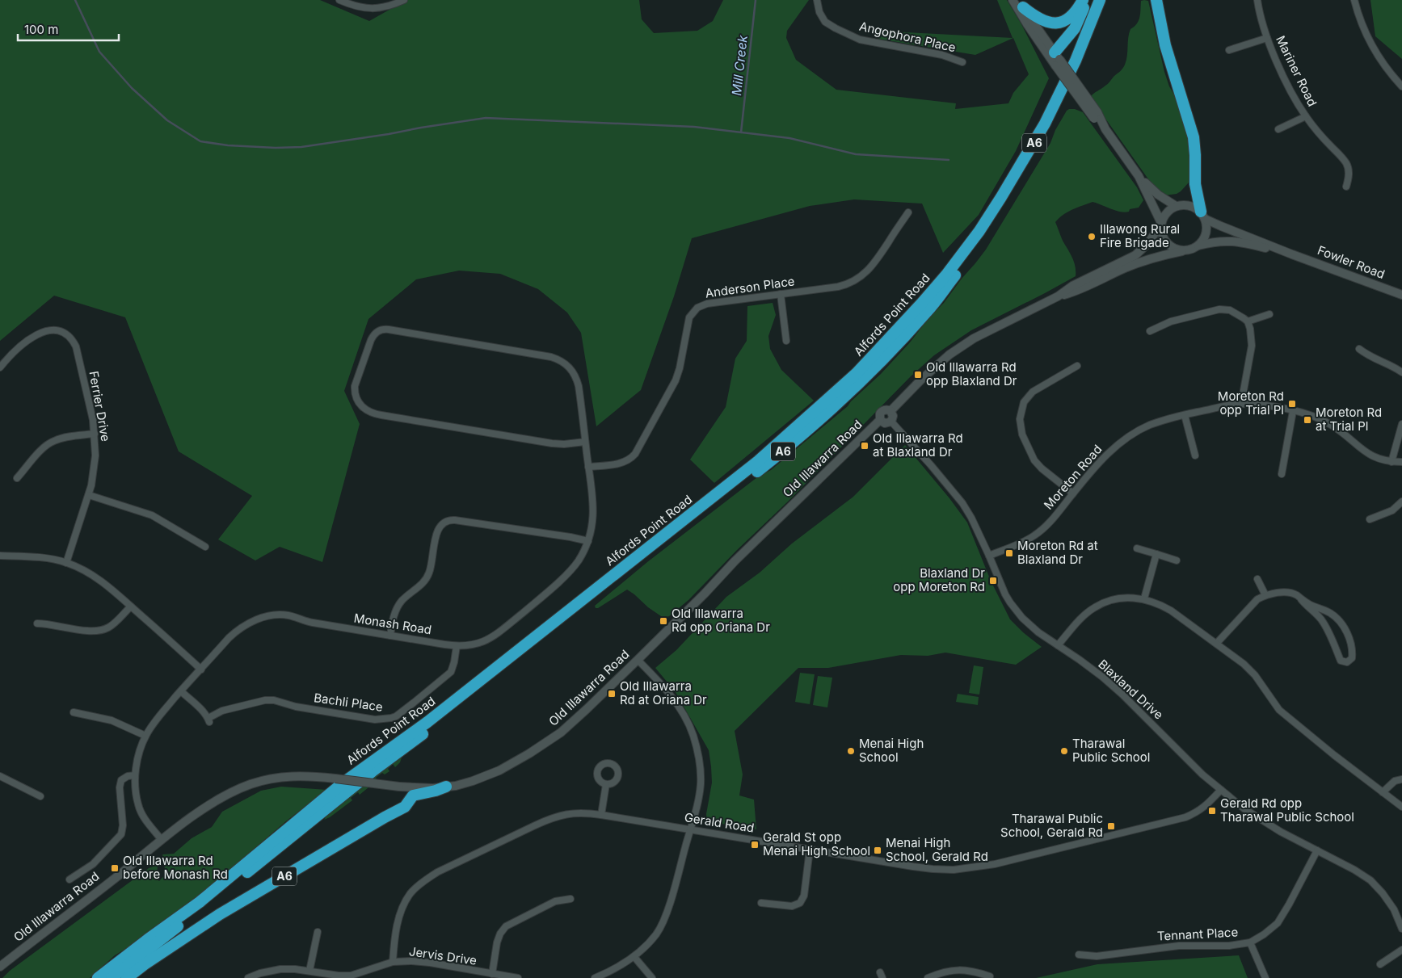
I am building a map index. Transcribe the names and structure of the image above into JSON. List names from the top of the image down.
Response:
{
  "streets": {
    "highway": ["A6", "Alfords Point Road"],
    "street": [
      "Angophora Place",
      "Mariner Road",
      "Fowler Road",
      "Anderson Place",
      "Ferrier Drive",
      "Old Illawarra Road",
      "Moreton Road",
      "Monash Road",
      "Blaxland Drive",
      "Bachli Place",
      "Gerald Road",
      "Tennant Place",
      "Jervis Drive"
    ]
  },
  "crossings": [
    ["A6", "Old Illawarra Road"],
    ["Anderson Place", "Monash Road"],
    ["Old Illawarra Road", "Monash Road"],
    ["Old Illawarra Road", "Blaxland Drive"],
    ["Moreton Road", "Blaxland Drive"],
    ["Monash Road", "Bachli Place"],
    ["Blaxland Drive", "Gerald Road"],
    ["Blaxland Drive", "Tennant Place"],
    ["Gerald Road", "Jervis Drive"]
  ],
  "water": ["Mill Creek"],
  "places": {
    "other": ["Illawong Rural Fire Brigade", "Menai High School", "Tharawal Public School"],
    "transit": [
      "Old Illawarra Rd opp Blaxland Dr",
      "Moreton Rd opp Trial Pl",
      "Moreton Rd at Trial Pl",
      "Old Illawarra Rd at Blaxland Dr",
      "Moreton Rd at Blaxland Dr",
      "Blaxland Dr opp Moreton Rd",
      "Old Illawarra Rd opp Oriana Dr",
      "Old Illawarra Rd at Oriana Dr",
      "Gerald Rd opp Tharawal Public School",
      "Tharawal Public School, Gerald Rd",
      "Gerald St opp Menai High School",
      "Menai High School, Gerald Rd",
      "Old Illawarra Rd before Monash Rd"
    ]
  },
  "scale_bar": "100 m"
}
